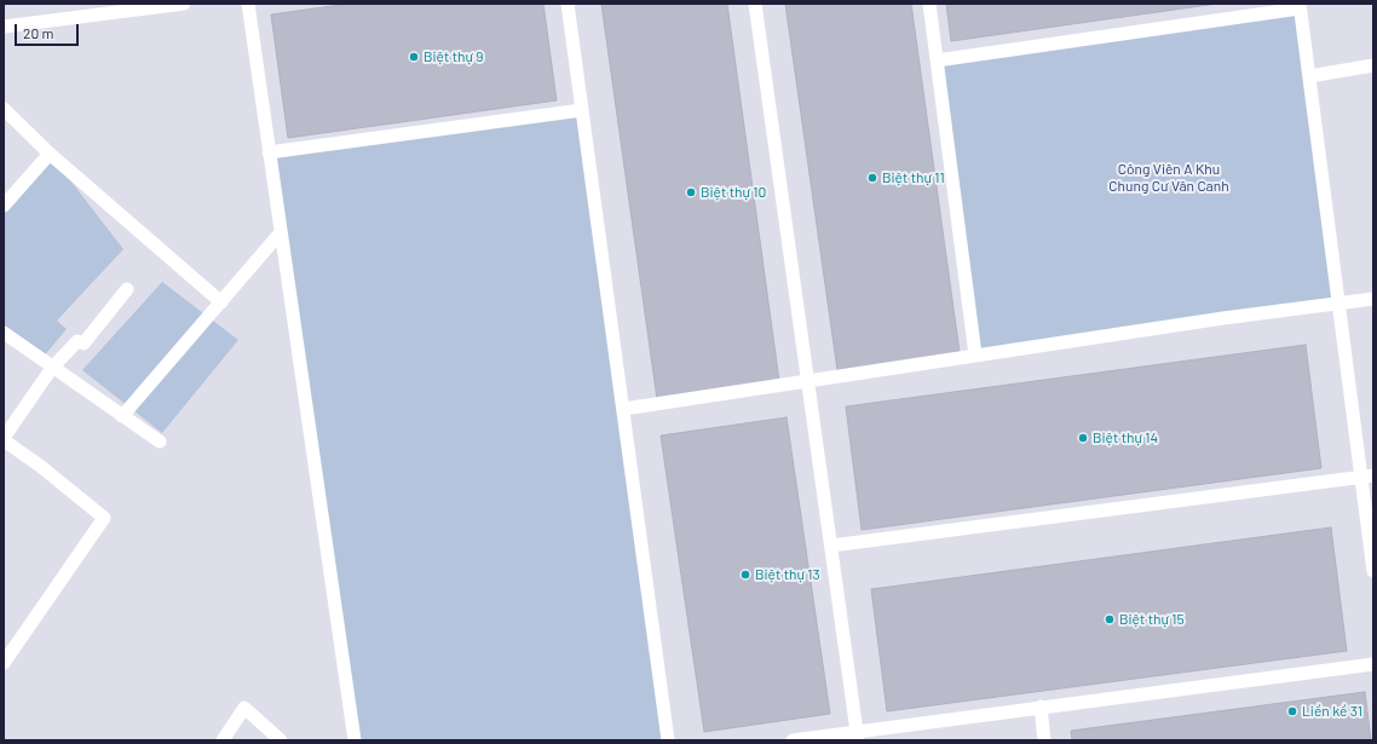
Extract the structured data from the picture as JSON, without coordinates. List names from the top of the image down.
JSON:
{
  "parks": ["Công Viên A Khu Chung Cư Vân Canh"],
  "places": [
    "Biệt thự 9",
    "Biệt thự 11",
    "Biệt thự 10",
    "Biệt thự 14",
    "Biệt thự 13",
    "Biệt thự 15",
    "Liền kề 31"
  ],
  "scale_bar": "20 m"
}
